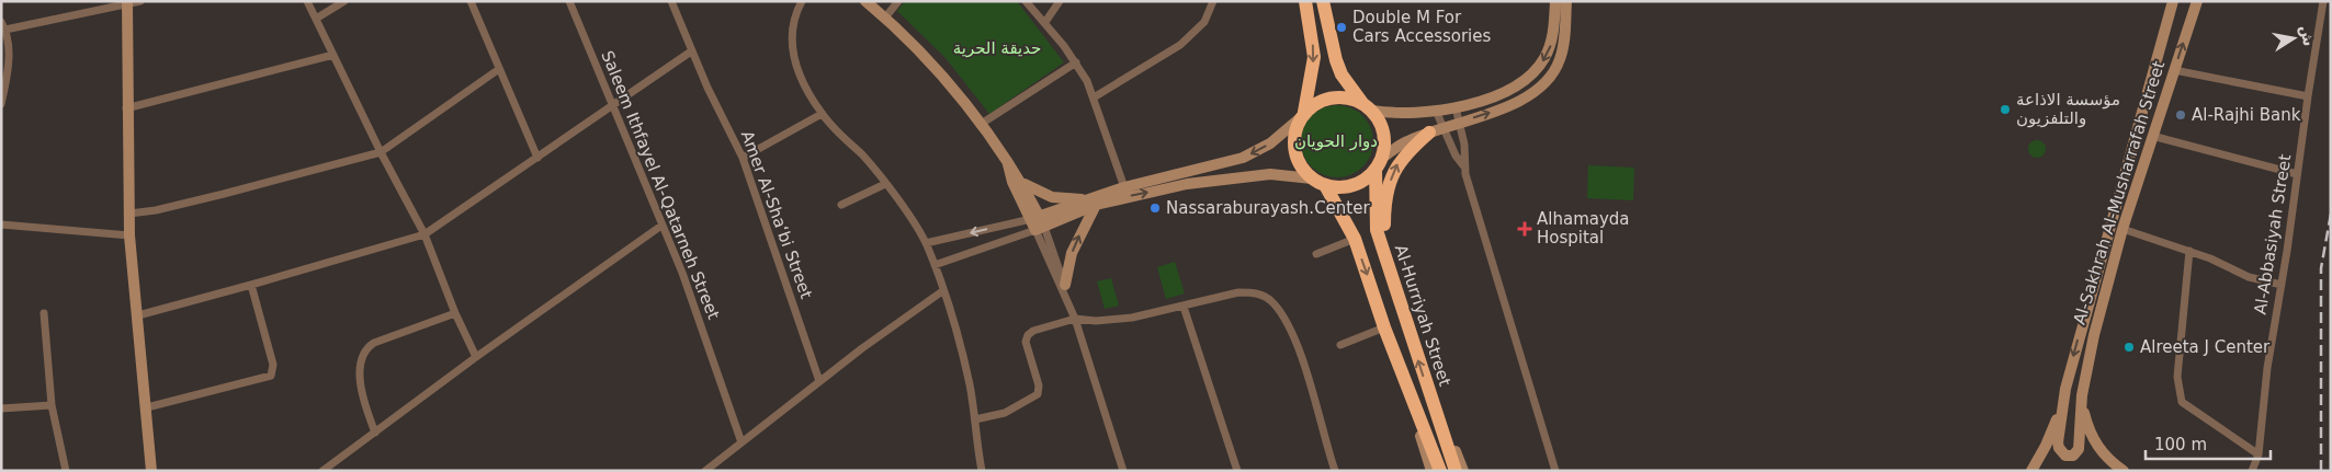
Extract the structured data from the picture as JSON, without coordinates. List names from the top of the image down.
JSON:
{
  "streets": {
    "highway": ["Al-Hurriyah Street"],
    "street": [
      "Saleem Ithfayel Al-Qatarneh Street",
      "Al-Sakhrah Al-Musharrafah Street",
      "Amer Al-Sha‘bi Street",
      "Al-Abbasiyah Street"
    ]
  },
  "parks": ["حديقة الحرية", "دوار الحويان"],
  "places": {
    "other": [
      "Double M For Cars Accessories",
      "مؤسسة الاذاعة والتلفزيون",
      "Al-Rajhi Bank",
      "Nassaraburayash.Center",
      "Alreeta J Center"
    ],
    "health": ["Alhamayda Hospital"]
  },
  "scale_bar": "100 m",
  "north": "right"
}
